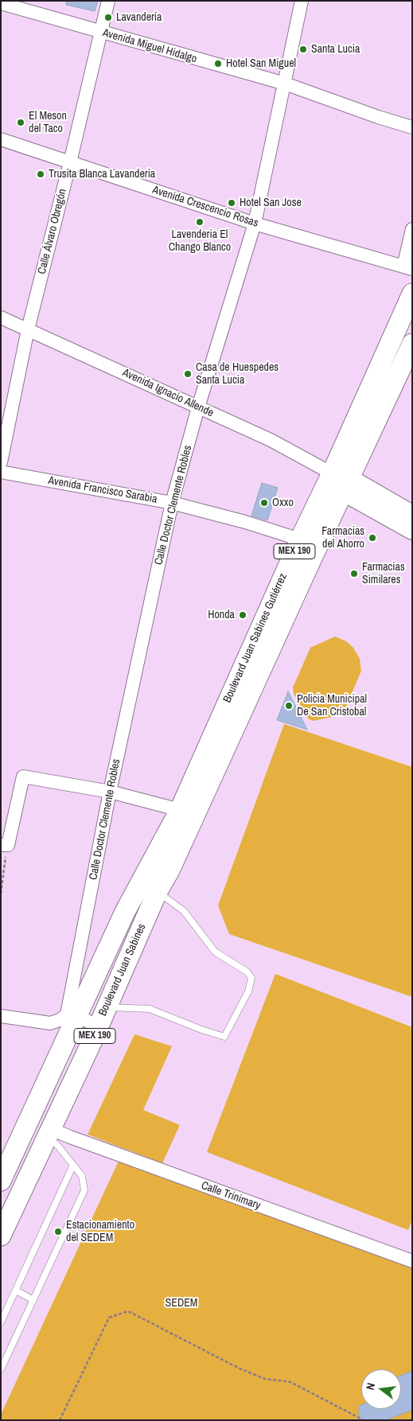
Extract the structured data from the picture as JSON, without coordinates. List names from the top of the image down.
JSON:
{
  "streets": {
    "main road": ["MEX 190", "Boulevard Juan Sabines Gutiérrez", "Boulevard Juan Sabines"],
    "street": [
      "Avenida Miguel Hidalgo",
      "Avenida Crescencio Rosas",
      "Calle Álvaro Obregón",
      "Avenida Ignacio Allende",
      "Avenida Francisco Sarabia",
      "Calle Doctor Clemente Robles",
      "Calle Trinimary"
    ]
  },
  "crossings": [
    ["Avenida Miguel Hidalgo", "Calle Álvaro Obregón"],
    ["Avenida Miguel Hidalgo", "Calle Doctor Clemente Robles"],
    ["Avenida Crescencio Rosas", "Calle Álvaro Obregón"],
    ["Avenida Crescencio Rosas", "Calle Doctor Clemente Robles"],
    ["Calle Álvaro Obregón", "Avenida Ignacio Allende"],
    ["Avenida Ignacio Allende", "Calle Doctor Clemente Robles"],
    ["Avenida Ignacio Allende", "Boulevard Juan Sabines Gutiérrez"],
    ["Avenida Francisco Sarabia", "Calle Doctor Clemente Robles"],
    ["Avenida Francisco Sarabia", "Boulevard Juan Sabines Gutiérrez"],
    ["Calle Doctor Clemente Robles", "Boulevard Juan Sabines"],
    ["Boulevard Juan Sabines Gutiérrez", "Boulevard Juan Sabines"],
    ["Boulevard Juan Sabines", "Calle Trinimary"]
  ],
  "parks": ["SEDEM"],
  "places": [
    "Lavandería",
    "Santa Lucia",
    "Hotel San Miguel",
    "El Meson del Taco",
    "Trusita Blanca Lavanderia",
    "Hotel San Jose",
    "Lavenderia El Chango Blanco",
    "Casa de Huespedes Santa Lucia",
    "Oxxo",
    "Farmacias del Ahorro",
    "Farmacias Similares",
    "Honda",
    "Policia Municipal De San Cristobal",
    "Estacionamiento del SEDEM"
  ],
  "north": "left"
}
